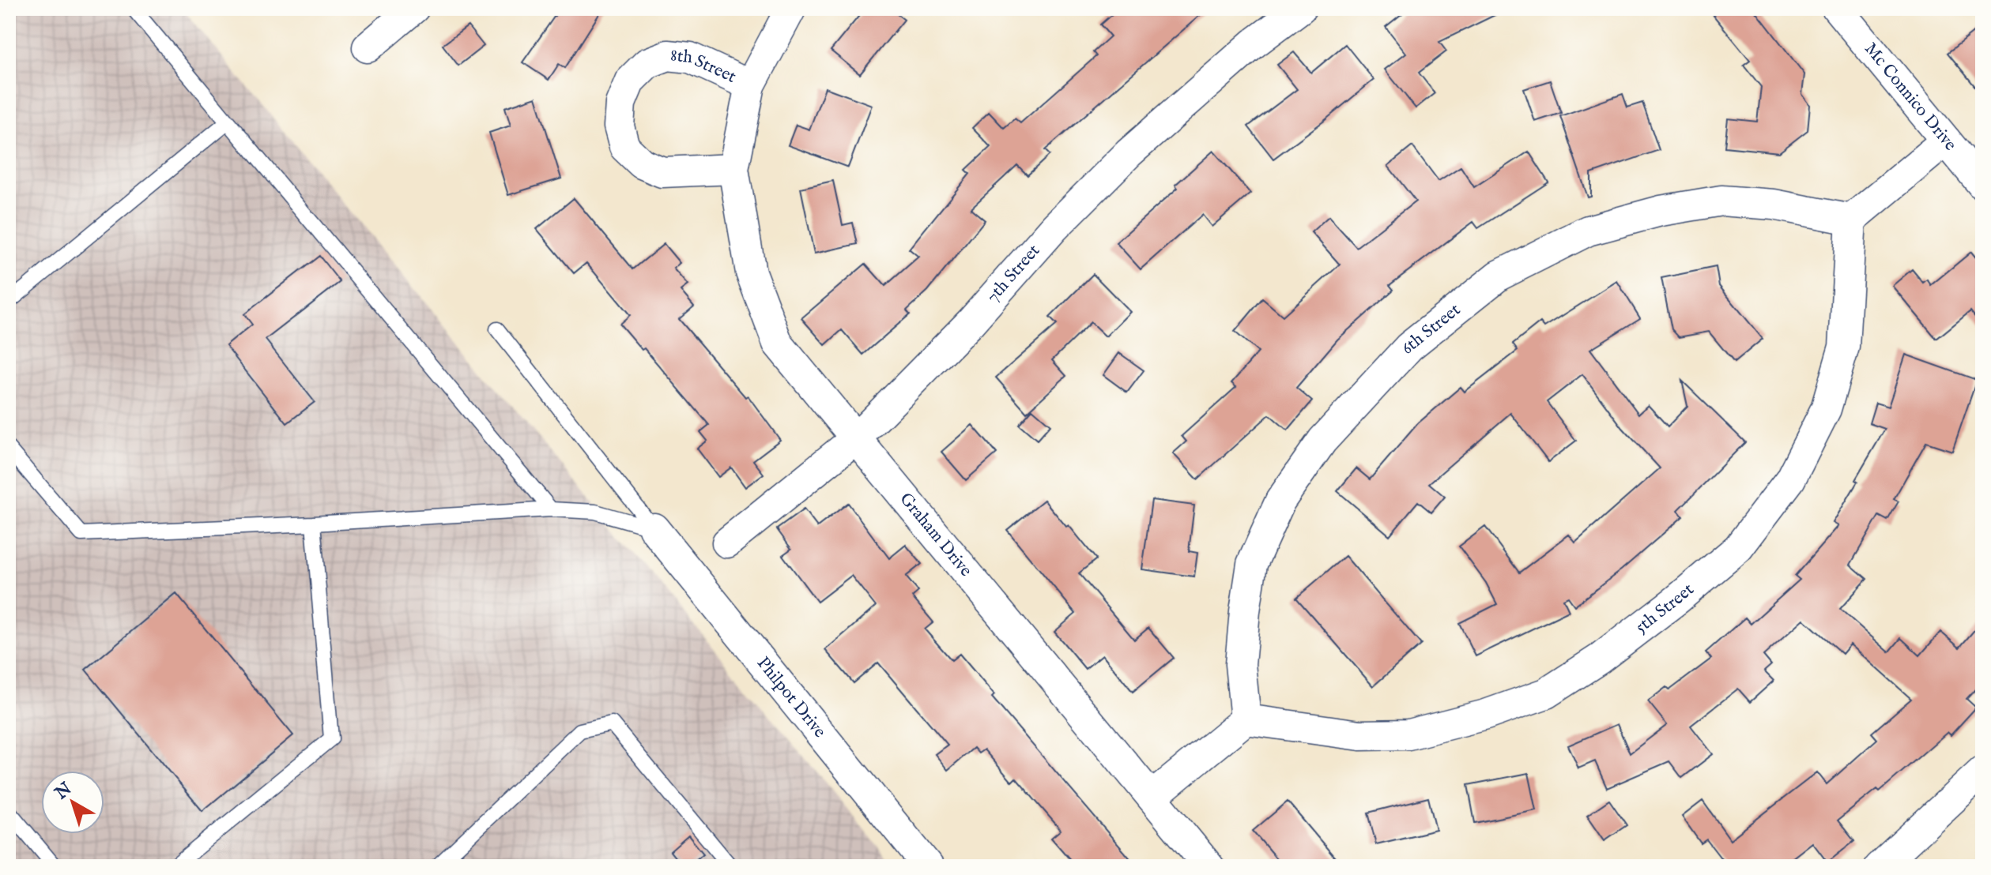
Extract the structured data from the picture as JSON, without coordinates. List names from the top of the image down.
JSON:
{
  "streets": {
    "street": [
      "8th Street",
      "Mc Connico Drive",
      "7th Street",
      "6th Street",
      "Graham Drive",
      "5th Street",
      "Philpot Drive"
    ]
  },
  "crossings": [
    ["8th Street", "Graham Drive"],
    ["7th Street", "Graham Drive"],
    ["6th Street", "5th Street"]
  ],
  "north": "top left"
}
